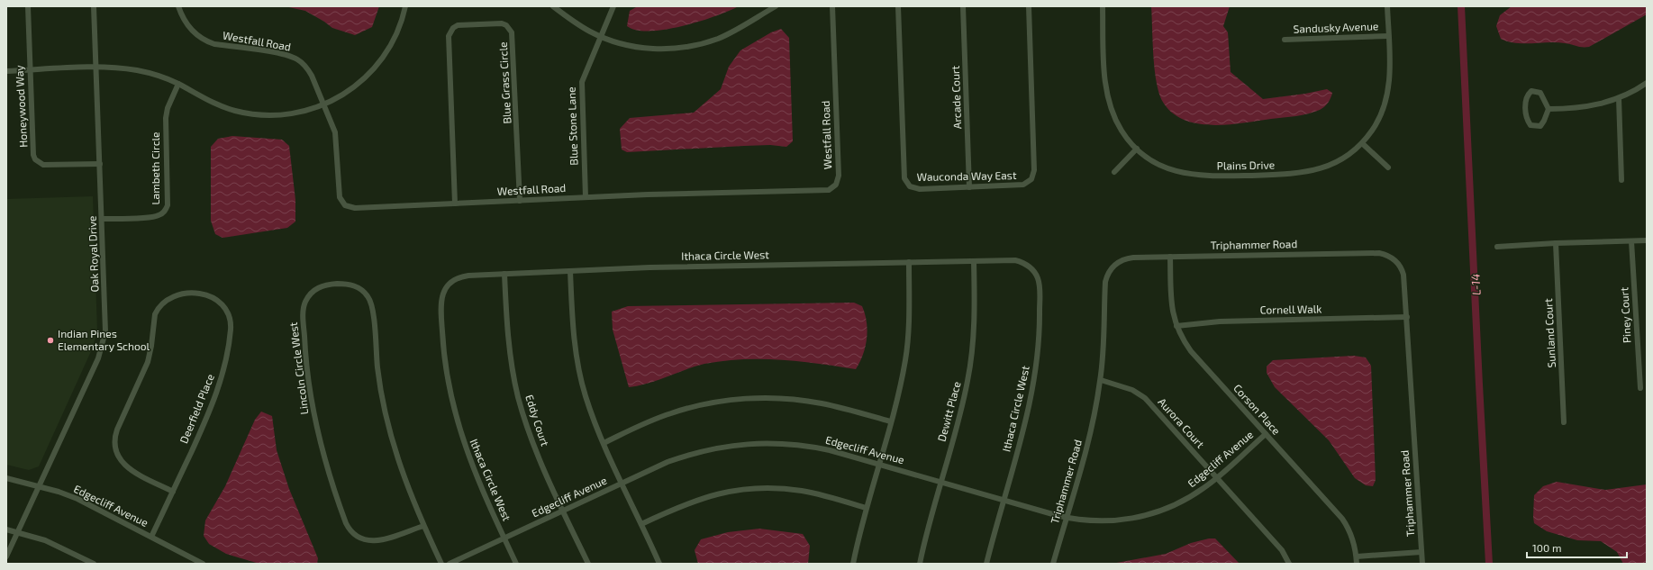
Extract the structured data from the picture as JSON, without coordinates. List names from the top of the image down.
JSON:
{
  "streets": {
    "street": [
      "Sandusky Avenue",
      "Westfall Road",
      "Blue Grass Circle",
      "Arcade Court",
      "Honeywood Way",
      "Blue Stone Lane",
      "Plains Drive",
      "Lambeth Circle",
      "Wauconda Way East",
      "Triphammer Road",
      "Oak Royal Drive",
      "Ithaca Circle West",
      "Cornell Walk",
      "Piney Court",
      "Sunland Court",
      "Lincoln Circle West",
      "Deerfield Place",
      "Corson Place",
      "Dewitt Place",
      "Eddy Court",
      "Aurora Court",
      "Edgecliff Avenue"
    ]
  },
  "crossings": [
    ["Sandusky Avenue", "Plains Drive"],
    ["Westfall Road", "Blue Grass Circle"],
    ["Westfall Road", "Blue Stone Lane"],
    ["Arcade Court", "Wauconda Way East"],
    ["Honeywood Way", "Oak Royal Drive"],
    ["Lambeth Circle", "Oak Royal Drive"],
    ["Triphammer Road", "Cornell Walk"],
    ["Triphammer Road", "Corson Place"],
    ["Triphammer Road", "Aurora Court"],
    ["Triphammer Road", "Edgecliff Avenue"],
    ["Oak Royal Drive", "Edgecliff Avenue"],
    ["Ithaca Circle West", "Dewitt Place"],
    ["Ithaca Circle West", "Eddy Court"],
    ["Ithaca Circle West", "Edgecliff Avenue"],
    ["Cornell Walk", "Corson Place"],
    ["Deerfield Place", "Edgecliff Avenue"],
    ["Corson Place", "Edgecliff Avenue"],
    ["Dewitt Place", "Edgecliff Avenue"],
    ["Eddy Court", "Edgecliff Avenue"],
    ["Aurora Court", "Edgecliff Avenue"]
  ],
  "water": ["L-14"],
  "places": ["Indian Pines Elementary School"],
  "scale_bar": "100 m"
}
